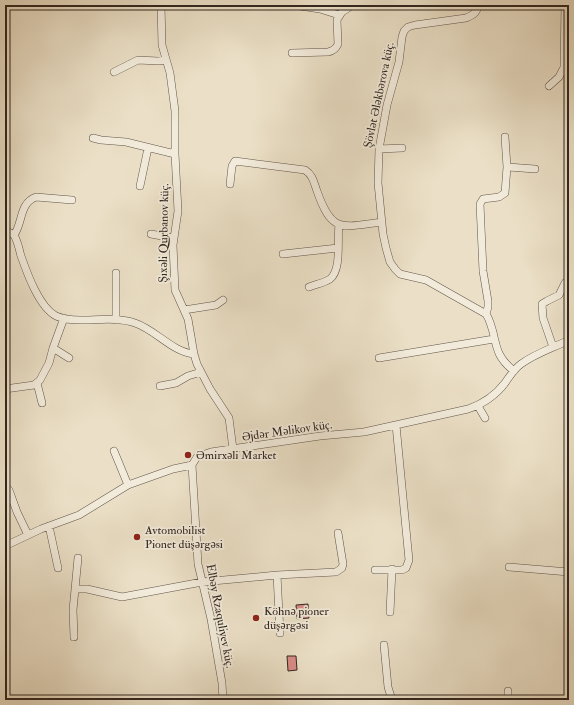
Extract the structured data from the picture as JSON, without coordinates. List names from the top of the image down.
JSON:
{
  "streets": {
    "street": [
      "Şövlət Ələkbərova küç.",
      "Şıxəli Qurbanov küç.",
      "Əjdər Məlikov küç.",
      "Elbəy Rzaquliyev küç."
    ]
  },
  "crossings": [
    ["Şıxəli Qurbanov küç.", "Əjdər Məlikov küç."],
    ["Əjdər Məlikov küç.", "Elbəy Rzaquliyev küç."]
  ],
  "places": ["Əmirxəli Market", "Avtomobilist Pionet düşərgəsi", "Köhnə pioner düşərgəsi"]
}
